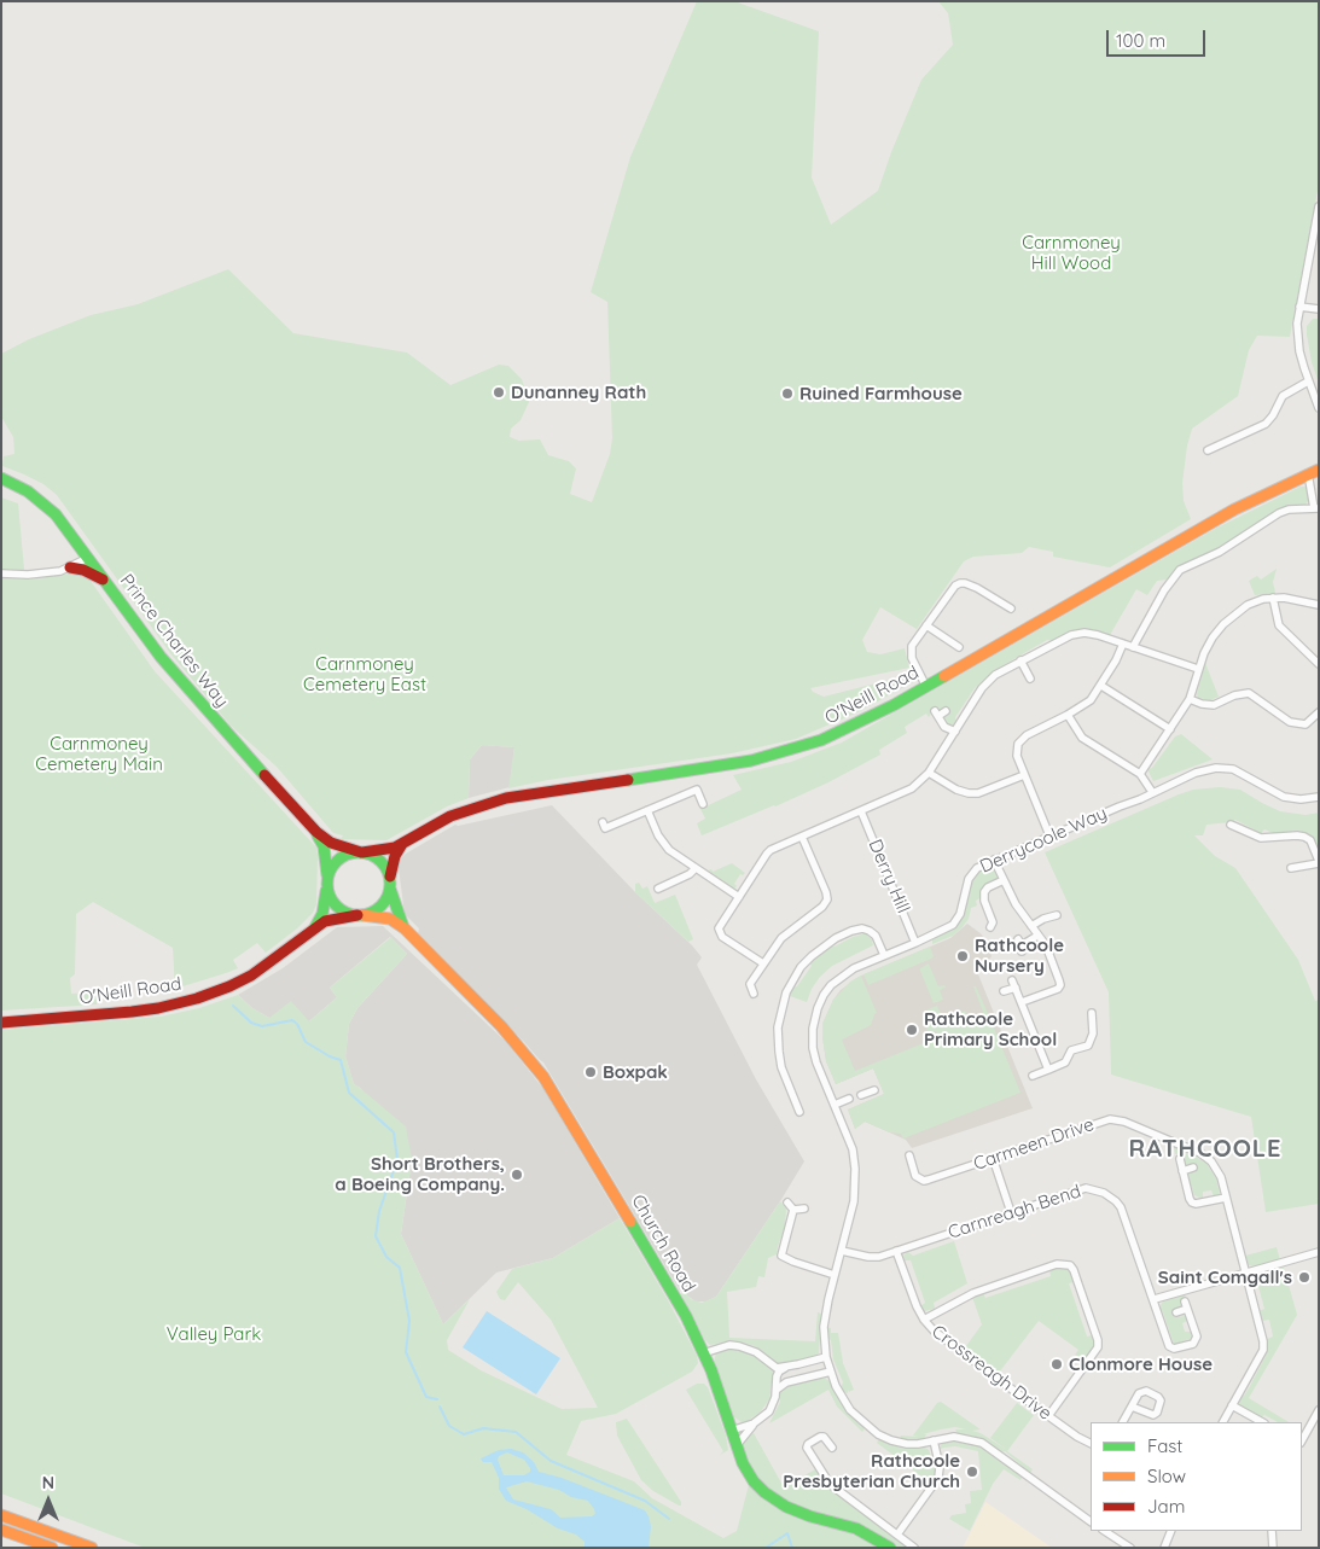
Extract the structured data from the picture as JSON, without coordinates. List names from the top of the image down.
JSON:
{
  "streets": {
    "main road": ["Prince Charles Way", "O'Neill Road", "Church Road"],
    "street": [
      "Derrycoole Way",
      "Derry Hill",
      "Carmeen Drive",
      "Carnreagh Bend",
      "Crossreagh Drive"
    ]
  },
  "crossings": [
    ["Prince Charles Way", "O'Neill Road"],
    ["Prince Charles Way", "Church Road"],
    ["O'Neill Road", "Church Road"],
    ["Derrycoole Way", "Derry Hill"],
    ["Derrycoole Way", "Carnreagh Bend"],
    ["Carnreagh Bend", "Crossreagh Drive"]
  ],
  "districts": ["RATHCOOLE"],
  "parks": [
    "Carnmoney Hill Wood",
    "Carnmoney Cemetery East",
    "Carnmoney Cemetery Main",
    "Valley Park"
  ],
  "places": [
    "Dunanney Rath",
    "Ruined Farmhouse",
    "Rathcoole Nursery",
    "Rathcoole Primary School",
    "Boxpak",
    "Short Brothers, a Boeing Company.",
    "Saint Comgall's",
    "Clonmore House",
    "Rathcoole Presbyterian Church"
  ],
  "legend": ["Fast", "Slow", "Jam"],
  "scale_bar": "100 m",
  "north": "top"
}
